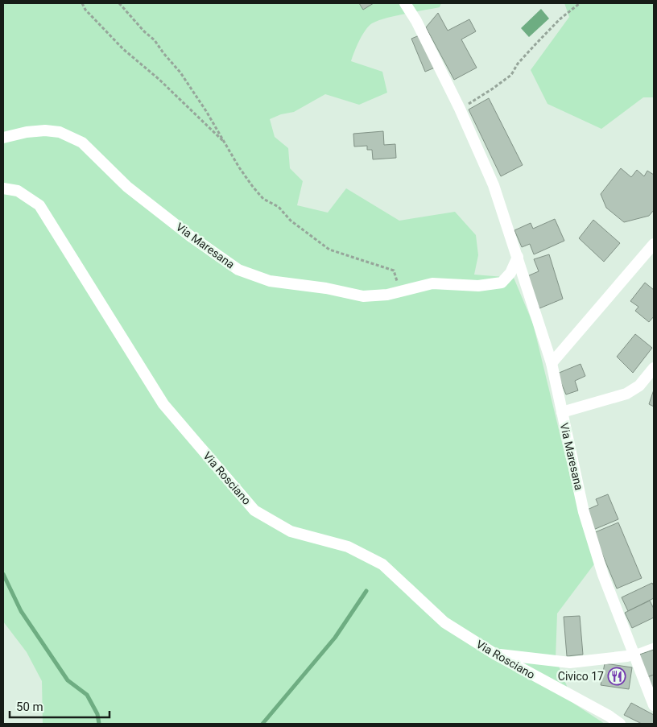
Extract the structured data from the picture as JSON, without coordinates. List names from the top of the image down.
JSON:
{
  "streets": {
    "street": ["Via Maresana", "Via Rosciano"]
  },
  "places": {
    "restaurant": ["Civico 17"]
  },
  "scale_bar": "50 m"
}
